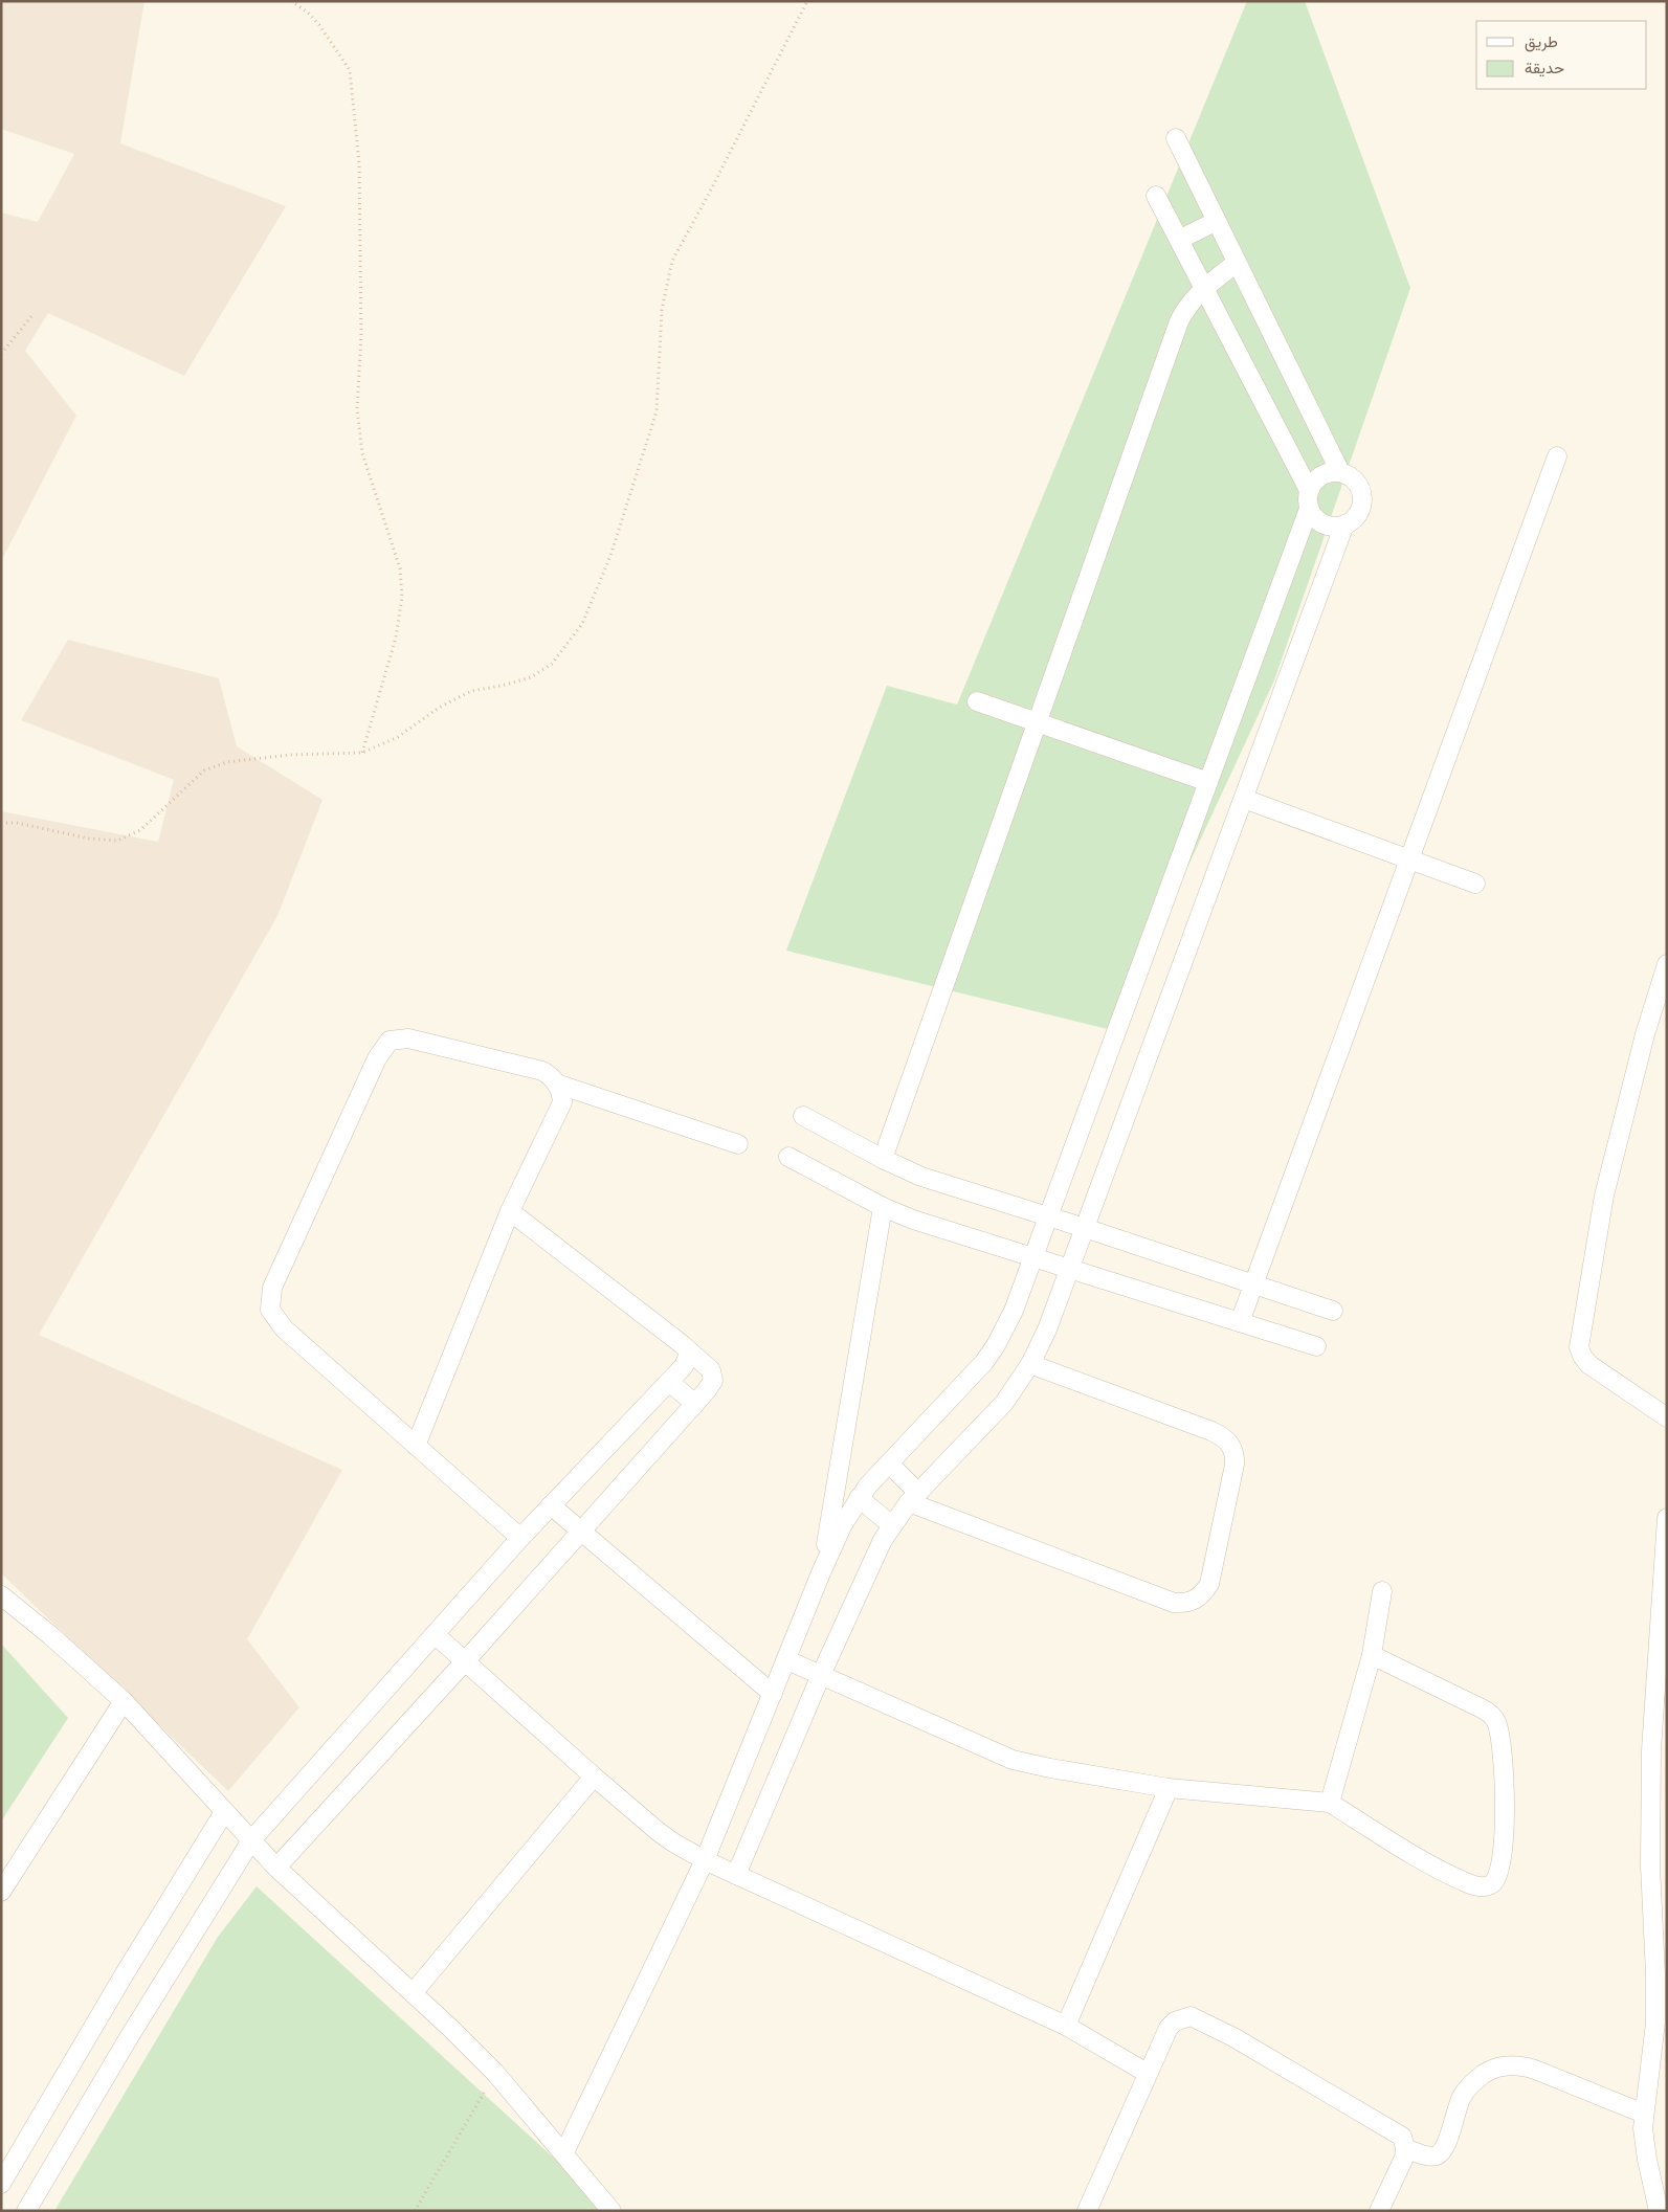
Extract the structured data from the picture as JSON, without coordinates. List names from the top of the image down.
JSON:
{
  "legend": ["طريق", "حديقة"]
}
